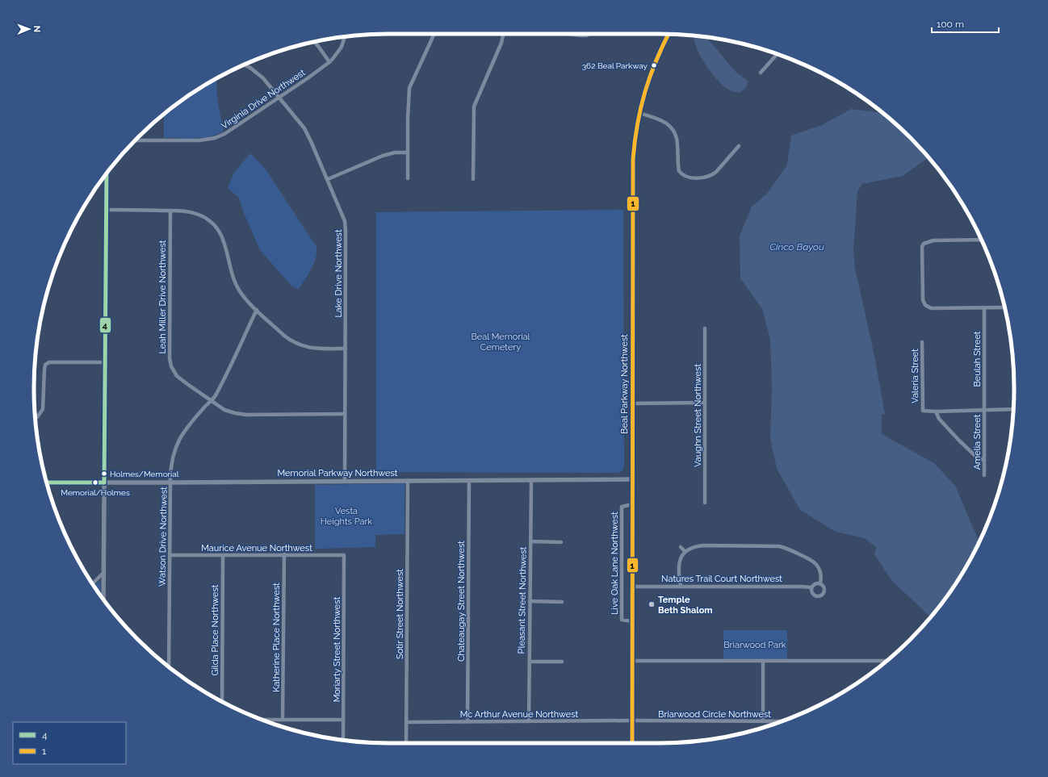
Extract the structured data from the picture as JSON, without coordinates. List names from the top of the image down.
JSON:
{
  "streets": {
    "main road": ["Beal Parkway Northwest"],
    "street": [
      "Virginia Drive Northwest",
      "Lake Drive Northwest",
      "Leah Miller Drive Northwest",
      "Beulah Street",
      "Valeria Street",
      "Vaughn Street Northwest",
      "Amelia Street",
      "Memorial Parkway Northwest",
      "Watson Drive Northwest",
      "Maurice Avenue Northwest",
      "Live Oak Lane Northwest",
      "Natures Trail Court Northwest",
      "Pleasant Street Northwest",
      "Chateaugay Street Northwest",
      "Sotir Street Northwest",
      "Gilda Place Northwest",
      "Katherine Place Northwest",
      "Moriarty Street Northwest",
      "Mc Arthur Avenue Northwest",
      "Briarwood Circle Northwest"
    ]
  },
  "crossings": [
    ["Virginia Drive Northwest", "Lake Drive Northwest"],
    ["Lake Drive Northwest", "Leah Miller Drive Northwest"],
    ["Lake Drive Northwest", "Memorial Parkway Northwest"],
    ["Leah Miller Drive Northwest", "Watson Drive Northwest"],
    ["Beulah Street", "Amelia Street"],
    ["Beal Parkway Northwest", "Memorial Parkway Northwest"],
    ["Beal Parkway Northwest", "Live Oak Lane Northwest"],
    ["Beal Parkway Northwest", "Natures Trail Court Northwest"],
    ["Beal Parkway Northwest", "Mc Arthur Avenue Northwest"],
    ["Beal Parkway Northwest", "Briarwood Circle Northwest"],
    ["Memorial Parkway Northwest", "Watson Drive Northwest"],
    ["Memorial Parkway Northwest", "Pleasant Street Northwest"],
    ["Memorial Parkway Northwest", "Chateaugay Street Northwest"],
    ["Memorial Parkway Northwest", "Sotir Street Northwest"],
    ["Watson Drive Northwest", "Maurice Avenue Northwest"],
    ["Maurice Avenue Northwest", "Gilda Place Northwest"],
    ["Maurice Avenue Northwest", "Katherine Place Northwest"],
    ["Maurice Avenue Northwest", "Moriarty Street Northwest"],
    ["Pleasant Street Northwest", "Mc Arthur Avenue Northwest"],
    ["Chateaugay Street Northwest", "Mc Arthur Avenue Northwest"],
    ["Sotir Street Northwest", "Mc Arthur Avenue Northwest"],
    ["Mc Arthur Avenue Northwest", "Briarwood Circle Northwest"]
  ],
  "water": ["Cinco Bayou"],
  "parks": ["Beal Memorial Cemetery", "Vesta Heights Park", "Briarwood Park"],
  "places": [
    "362 Beal Parkway",
    "Holmes/Memorial",
    "Memorial/Holmes",
    "Temple Beth Shalom"
  ],
  "lines": ["transit line 1", "transit line 4"],
  "legend": ["4", "1"],
  "scale_bar": "100 m",
  "north": "right"
}
